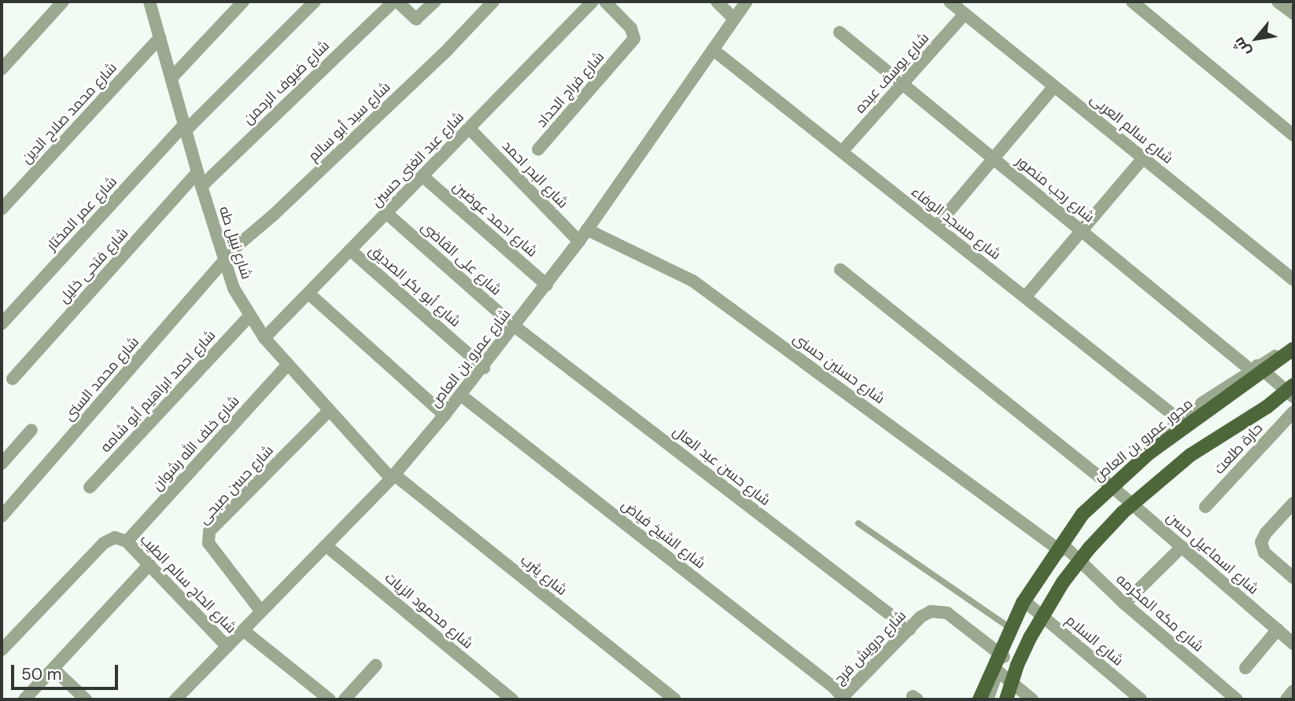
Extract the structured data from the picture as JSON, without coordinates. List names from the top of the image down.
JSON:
{
  "streets": {
    "main road": ["محور عمرو بن العاص"],
    "street": [
      "شارع يوسف عبده",
      "شارع ضيوف الرحمن",
      "شارع فراج الحداد",
      "شارع محمد صلاح الدين",
      "شارع سيد أبو سالم",
      "شارع سالم العربى",
      "شارع عبد الغنى حسين",
      "شارع البدر احمد",
      "شارع رجب منصور",
      "شارع عمر المختار",
      "شارع احمد عوضين",
      "شارع مسجد الوفاء",
      "شارع نبيل طه",
      "شارع على القاضى",
      "شارع فتحى خليل",
      "شارع أبو بكر الصديق",
      "شارع عمرو بن العاص",
      "شارع حسنين حسنى",
      "شارع محمد السنى",
      "شارع احمد ابراهيم أبو شامه",
      "شارع خلف الله رشوان",
      "حارة طلعت",
      "شارع حسن عبد العال",
      "شارع حسن صبحى",
      "شارع الشيخ فياض",
      "شارع اسماعيل حسن",
      "شارع يثرب",
      "شارع الحاج سالم الطيب",
      "شارع محمود الزيات",
      "شارع مكه المكرمه",
      "شارع السلام",
      "شارع درويش فرج"
    ]
  },
  "crossings": [
    ["شارع يوسف عبده", "شارع سالم العربى"],
    ["شارع يوسف عبده", "شارع رجب منصور"],
    ["شارع يوسف عبده", "شارع مسجد الوفاء"],
    ["شارع ضيوف الرحمن", "شارع نبيل طه"],
    ["شارع محمد صلاح الدين", "شارع نبيل طه"],
    ["شارع سيد أبو سالم", "شارع نبيل طه"],
    ["شارع سيد أبو سالم", "شارع محمد السنى"],
    ["شارع عبد الغنى حسين", "شارع البدر احمد"],
    ["شارع عبد الغنى حسين", "شارع احمد عوضين"],
    ["شارع عبد الغنى حسين", "شارع نبيل طه"],
    ["شارع عبد الغنى حسين", "شارع على القاضى"],
    ["شارع عبد الغنى حسين", "شارع أبو بكر الصديق"],
    ["شارع البدر احمد", "شارع عمرو بن العاص"],
    ["شارع عمر المختار", "شارع نبيل طه"],
    ["شارع احمد عوضين", "شارع عمرو بن العاص"],
    ["شارع مسجد الوفاء", "شارع عمرو بن العاص"],
    ["شارع نبيل طه", "شارع فتحى خليل"],
    ["شارع نبيل طه", "شارع عمرو بن العاص"],
    ["شارع نبيل طه", "شارع محمد السنى"],
    ["شارع نبيل طه", "شارع احمد ابراهيم أبو شامه"],
    ["شارع نبيل طه", "شارع خلف الله رشوان"],
    ["شارع نبيل طه", "شارع حسن صبحى"],
    ["شارع نبيل طه", "شارع يثرب"],
    ["شارع على القاضى", "شارع عمرو بن العاص"],
    ["شارع على القاضى", "شارع حسن عبد العال"],
    ["شارع أبو بكر الصديق", "شارع عمرو بن العاص"],
    ["شارع عمرو بن العاص", "شارع حسنين حسنى"],
    ["شارع عمرو بن العاص", "شارع حسن عبد العال"],
    ["شارع عمرو بن العاص", "شارع حسن صبحى"],
    ["شارع عمرو بن العاص", "شارع الشيخ فياض"],
    ["شارع عمرو بن العاص", "شارع يثرب"],
    ["شارع عمرو بن العاص", "شارع الحاج سالم الطيب"],
    ["شارع عمرو بن العاص", "شارع محمود الزيات"],
    ["شارع حسنين حسنى", "شارع مكه المكرمه"],
    ["شارع خلف الله رشوان", "شارع الحاج سالم الطيب"],
    ["شارع حسن عبد العال", "شارع درويش فرج"],
    ["شارع الشيخ فياض", "شارع درويش فرج"]
  ],
  "scale_bar": "50 m",
  "north": "bottom left"
}
